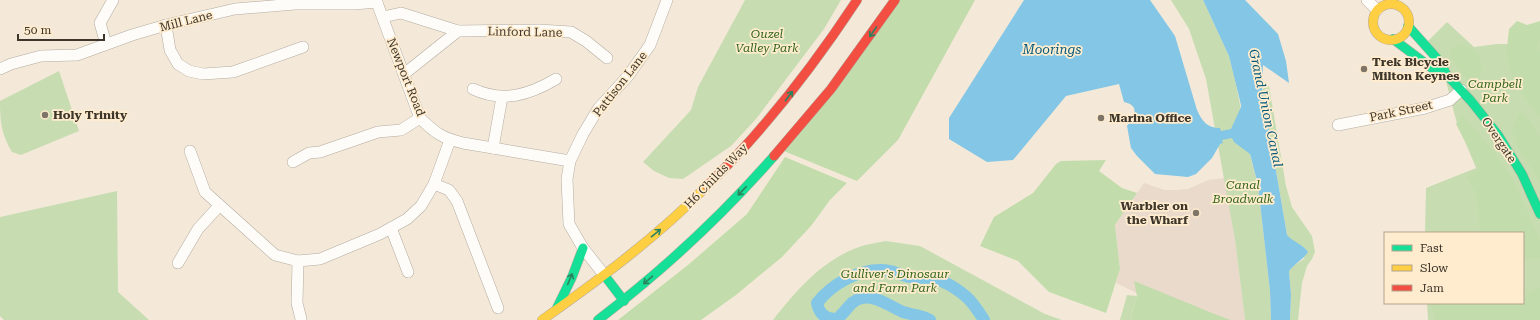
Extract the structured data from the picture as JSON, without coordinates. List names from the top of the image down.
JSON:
{
  "streets": {
    "street": [
      "Mill Lane",
      "Linford Lane",
      "Newport Road",
      "Pattison Lane",
      "Park Street",
      "Overgate",
      "H6 Childs Way"
    ]
  },
  "crossings": [
    ["Mill Lane", "Newport Road"],
    ["Linford Lane", "Newport Road"],
    ["Newport Road", "Pattison Lane"],
    ["Pattison Lane", "H6 Childs Way"],
    ["Park Street", "Overgate"]
  ],
  "water": ["Moorings", "Grand Union Canal"],
  "parks": [
    "Ouzel Valley Park",
    "Campbell Park",
    "Canal Broadwalk",
    "Gulliver's Dinosaur and Farm Park"
  ],
  "places": [
    "Trek Bicycle Milton Keynes",
    "Holy Trinity",
    "Marina Office",
    "Warbler on the Wharf"
  ],
  "legend": ["Fast", "Slow", "Jam"],
  "scale_bar": "50 m"
}
